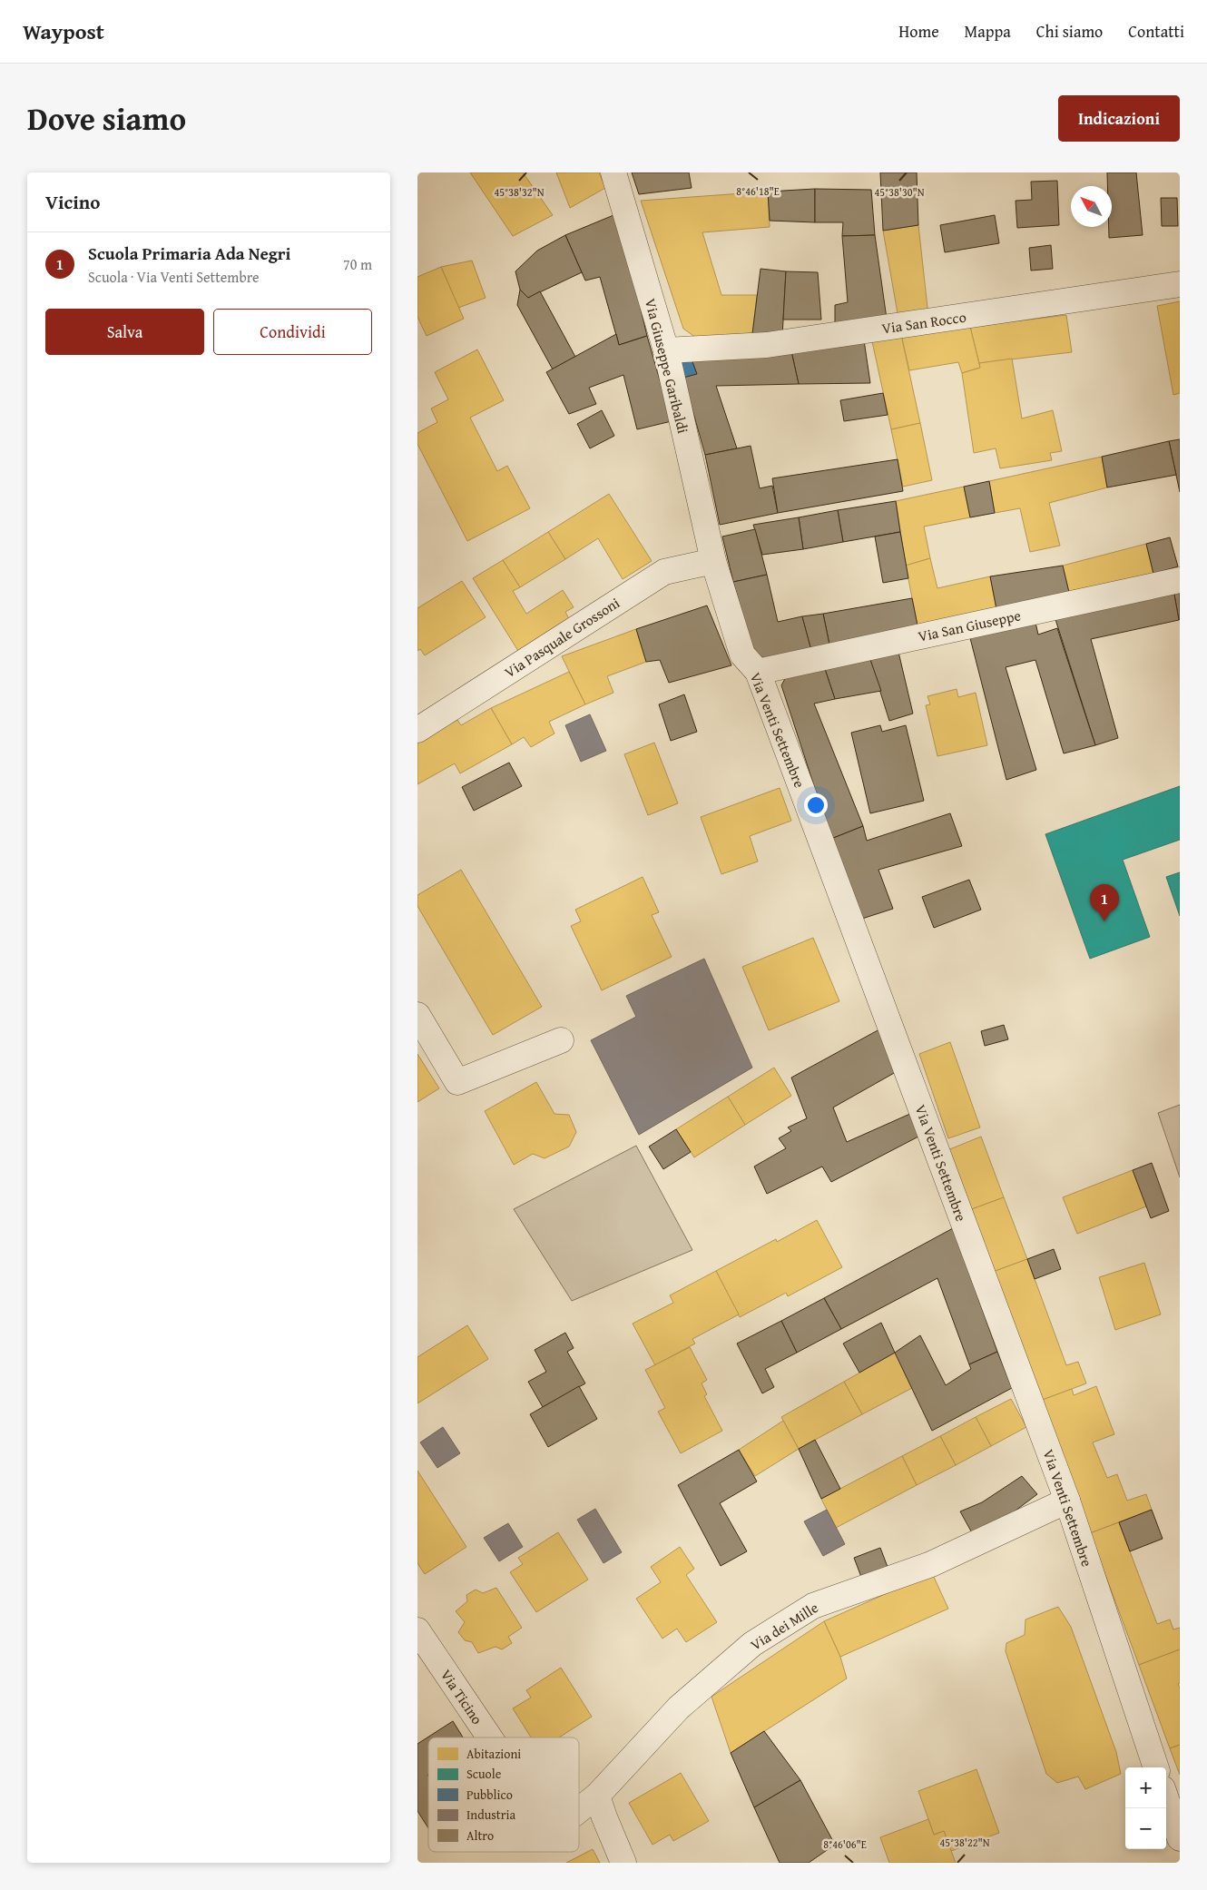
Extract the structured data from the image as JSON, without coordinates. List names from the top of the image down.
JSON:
{
  "streets": {
    "street": [
      "Via San Rocco",
      "Via Giuseppe Garibaldi",
      "Via San Giuseppe",
      "Via Pasquale Grossoni",
      "Via Venti Settembre",
      "Via dei Mille",
      "Via Ticino"
    ]
  },
  "crossings": [
    ["Via San Rocco", "Via Giuseppe Garibaldi"],
    ["Via Giuseppe Garibaldi", "Via Pasquale Grossoni"],
    ["Via Giuseppe Garibaldi", "Via Venti Settembre"],
    ["Via San Giuseppe", "Via Venti Settembre"],
    ["Via Pasquale Grossoni", "Via Venti Settembre"],
    ["Via Venti Settembre", "Via dei Mille"]
  ],
  "legend": [
    "Abitazioni",
    "Scuole",
    "Pubblico",
    "Industria",
    "Altro"
  ],
  "north": "top left",
  "page": {
    "header": "Waypost",
    "nav": [
      "Home",
      "Mappa",
      "Chi siamo",
      "Contatti"
    ],
    "title": "Dove siamo",
    "buttons": [
      "Indicazioni",
      ["Salva", "Condividi"]
    ],
    "heading": "Vicino",
    "list": [
      {
        "mark": "1",
        "name": "Scuola Primaria Ada Negri",
        "note": "Scuola · Via Venti Settembre",
        "value": "70 m"
      }
    ],
    "pins": "1",
    "map_buttons": ["+", "−"]
  },
  "coordinates": [
    "8°46'18\"E",
    "45°38'32\"N",
    "45°38'30\"N",
    "45°38'22\"N",
    "8°46'06\"E"
  ]
}
